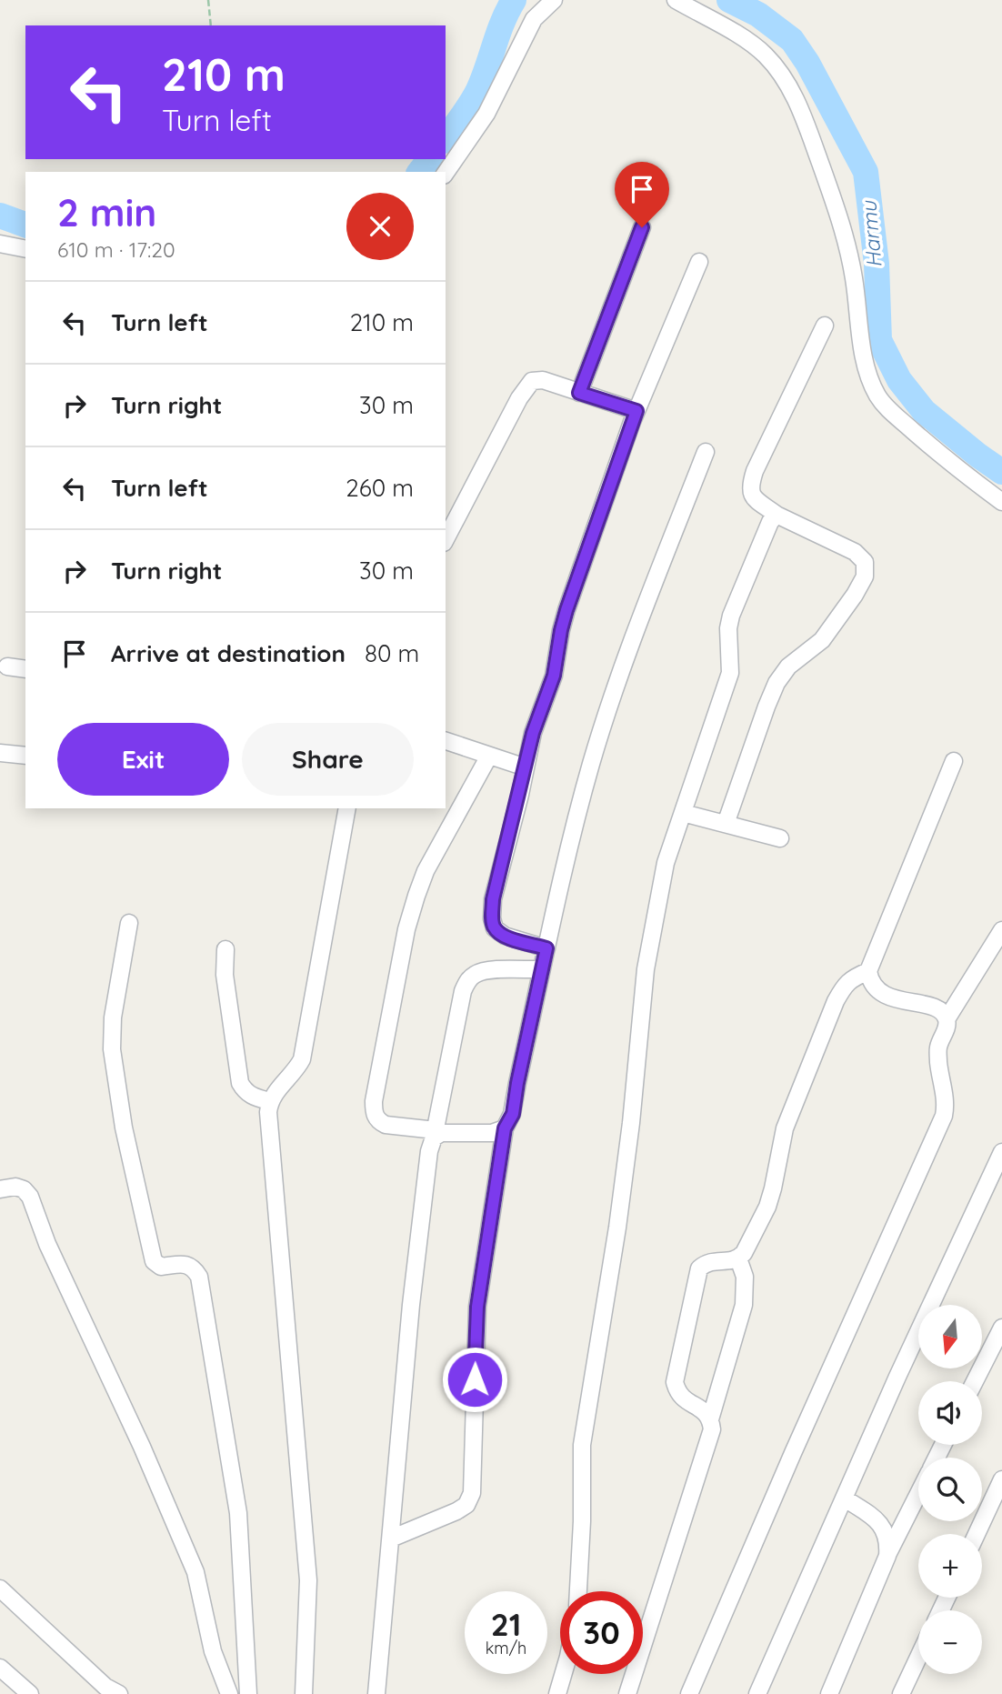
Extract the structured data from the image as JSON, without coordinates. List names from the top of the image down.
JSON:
{
  "water": ["Harmu"],
  "north": "bottom",
  "page": {
    "turn": ["210 m", "Turn left"],
    "heading": ["2 min", "610 m · 17:20"],
    "list": [
      {
        "name": "Turn left",
        "value": "210 m"
      },
      {
        "name": "Turn right",
        "value": "30 m"
      },
      {
        "name": "Turn left",
        "value": "260 m"
      },
      {
        "name": "Turn right",
        "value": "30 m"
      },
      {
        "name": "Arrive at destination",
        "value": "80 m"
      }
    ],
    "buttons": ["Exit", "Share"],
    "map_buttons": ["+", "−"],
    "speed": "21 km/h",
    "limit": "30"
  }
}
